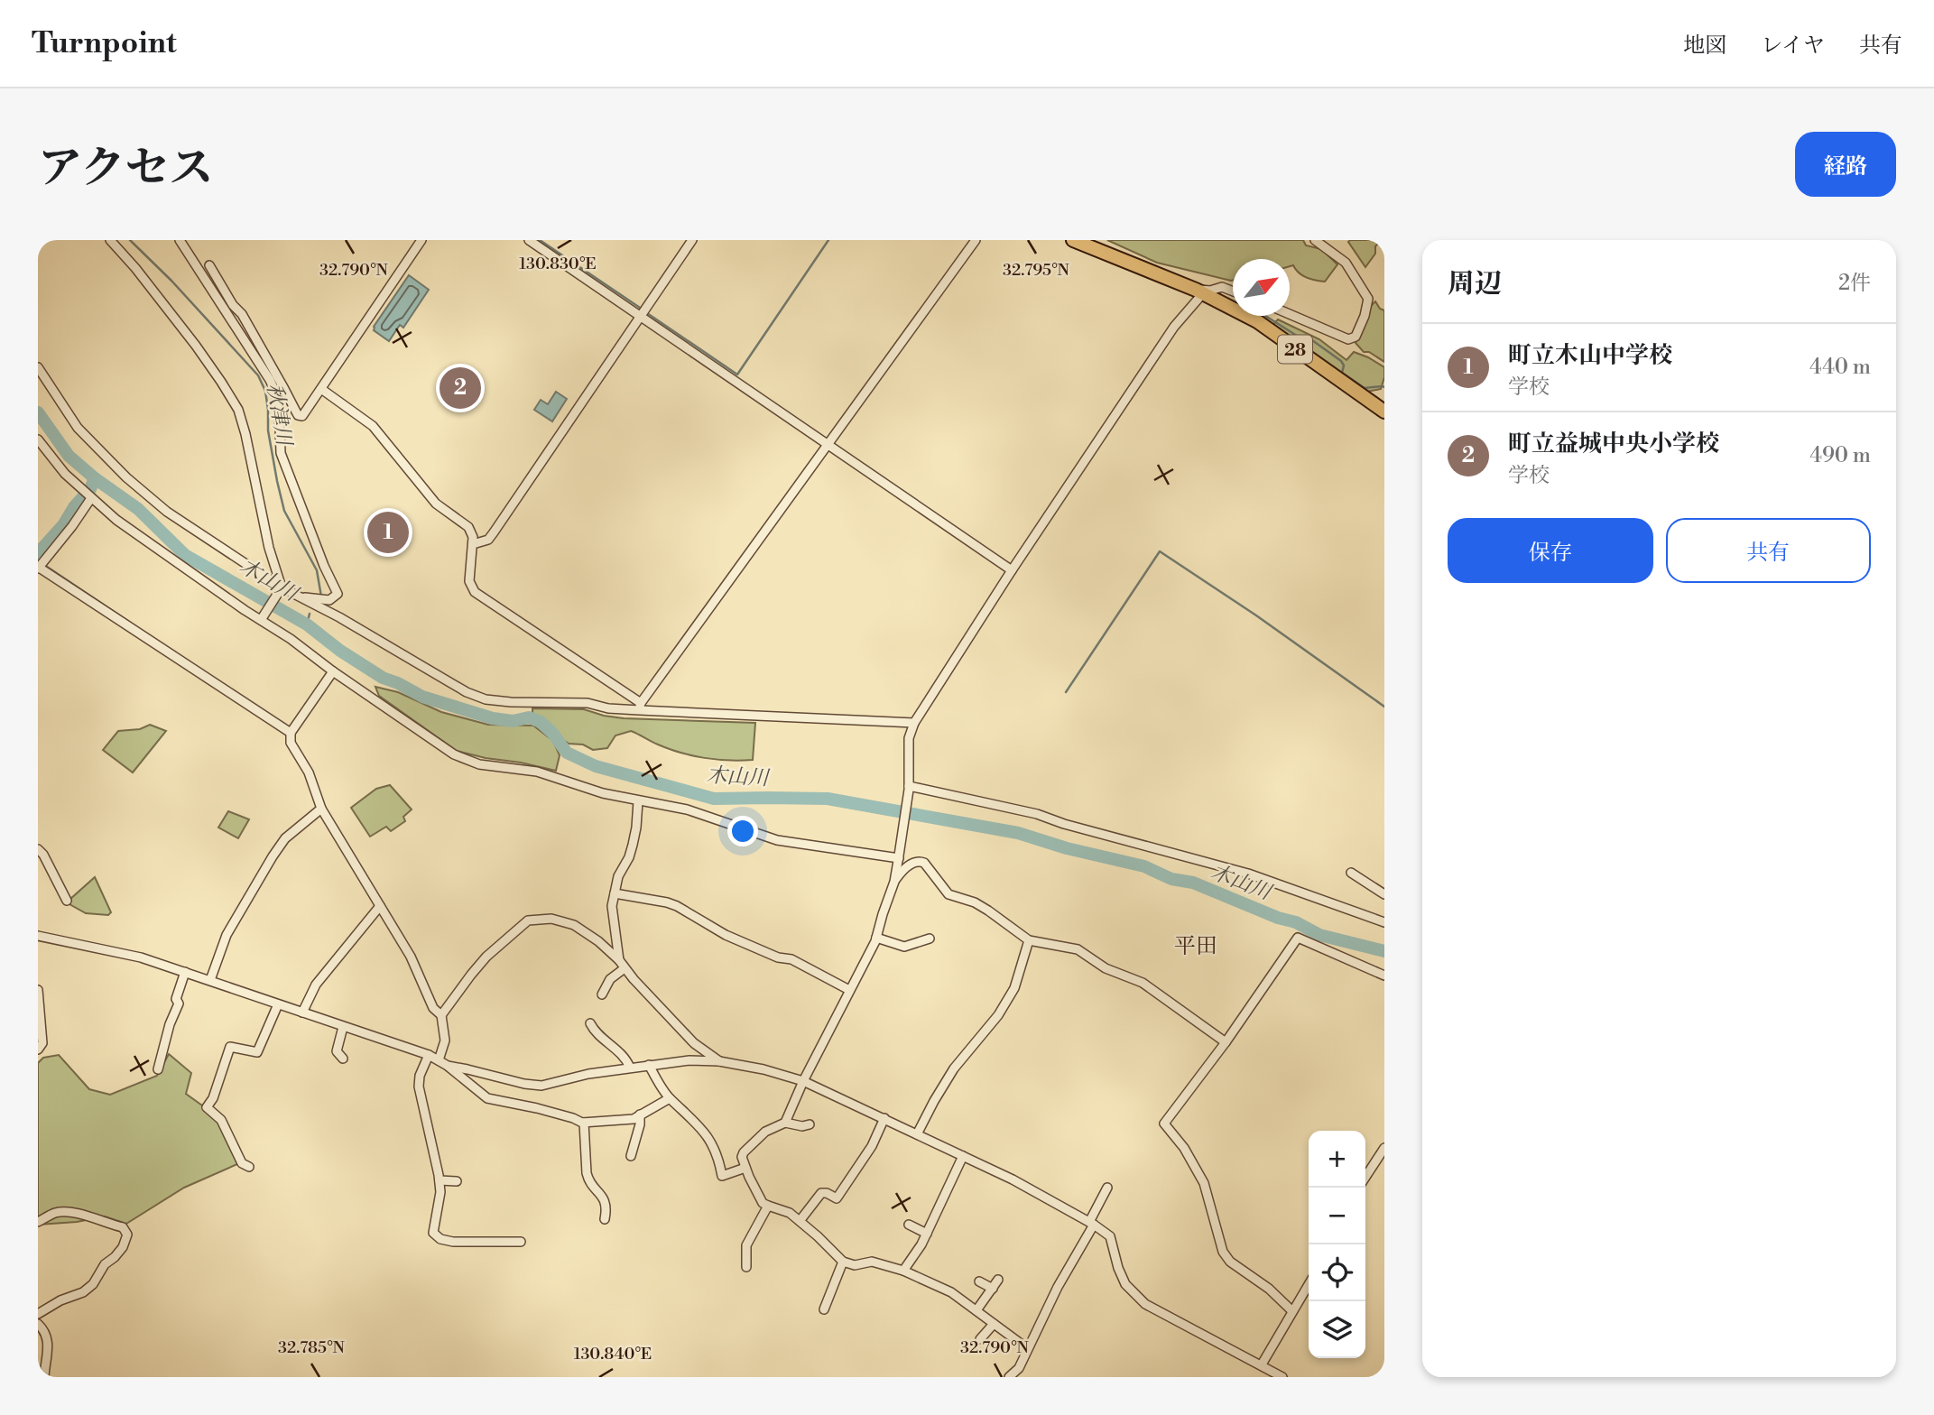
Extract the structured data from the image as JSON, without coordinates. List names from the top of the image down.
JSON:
{
  "streets": {
    "main road": ["28"]
  },
  "districts": ["平田"],
  "water": ["秋津川", "木山川"],
  "north": "top right",
  "page": {
    "header": "Turnpoint",
    "nav": ["地図", "レイヤ", "共有"],
    "title": "アクセス",
    "buttons": [
      "経路",
      ["保存", "共有"]
    ],
    "heading": ["周辺", "2件"],
    "list": [
      {
        "mark": "1",
        "name": "町立木山中学校",
        "note": "学校",
        "value": "440 m"
      },
      {
        "mark": "2",
        "name": "町立益城中央小学校",
        "note": "学校",
        "value": "490 m"
      }
    ],
    "pins": ["2", "1"],
    "map_buttons": ["+", "−"]
  },
  "coordinates": [
    "130.830°E",
    "32.790°N",
    "32.795°N",
    "32.785°N",
    "130.840°E"
  ]
}
